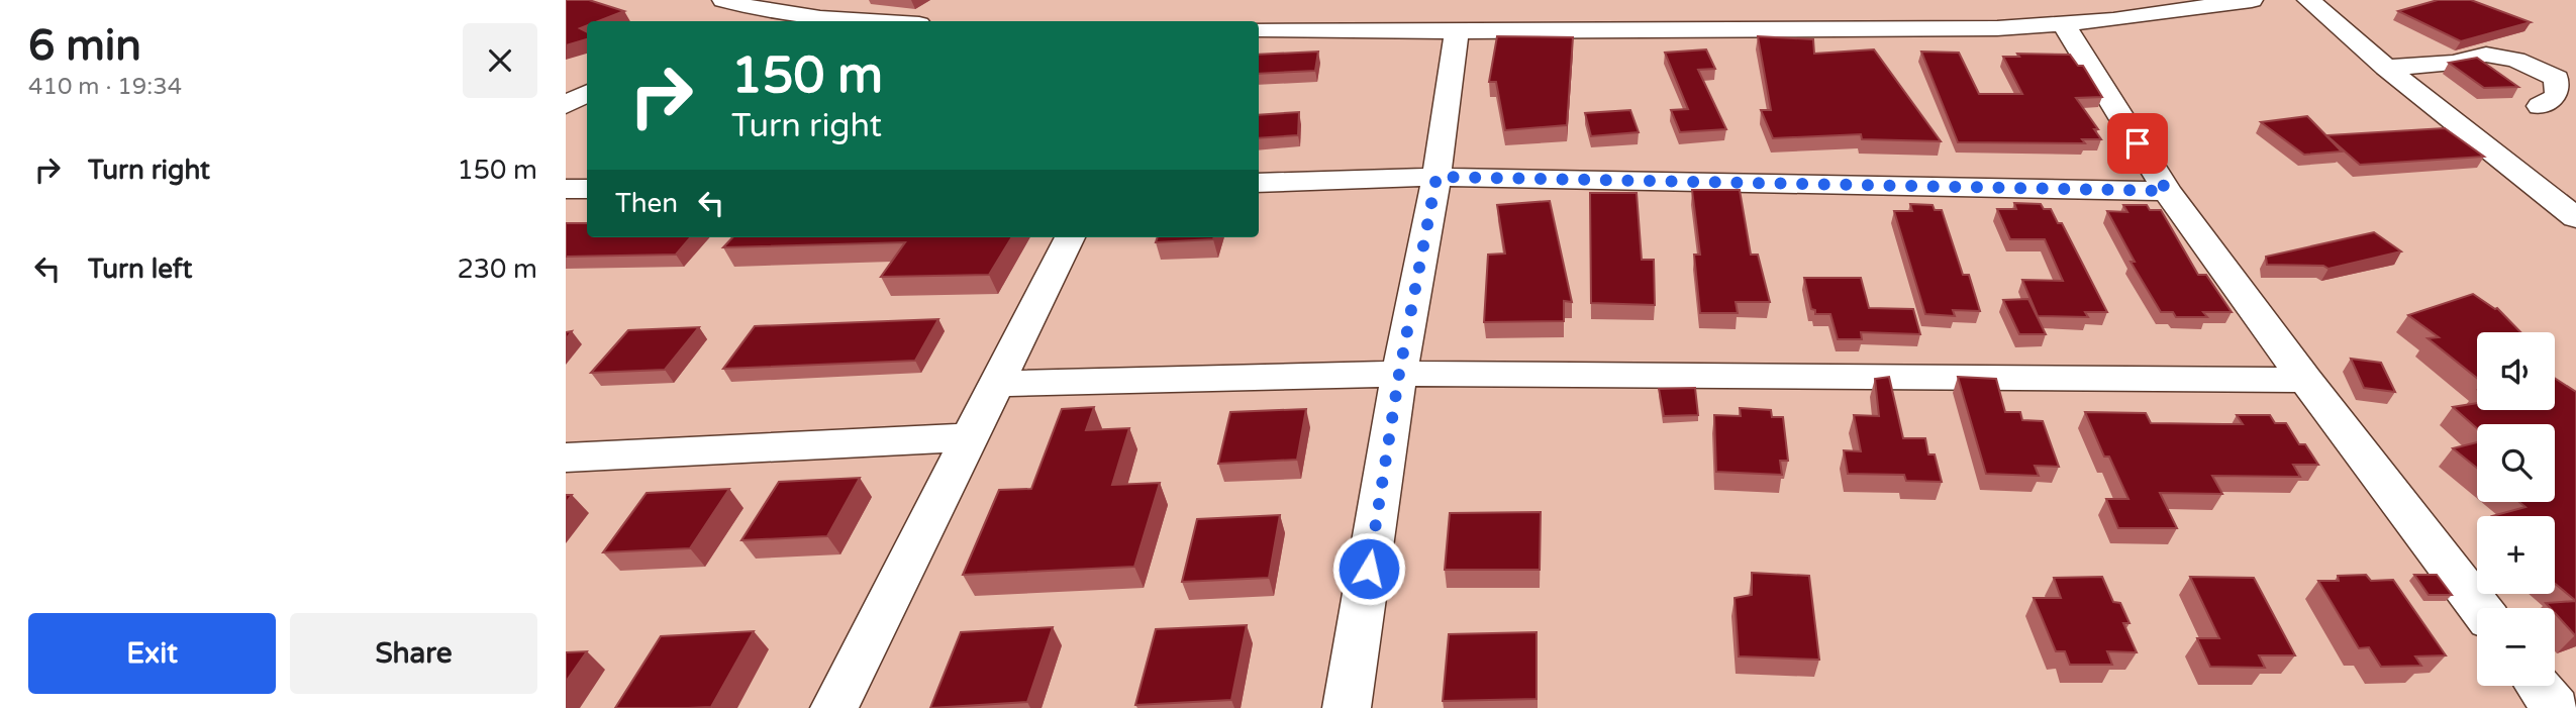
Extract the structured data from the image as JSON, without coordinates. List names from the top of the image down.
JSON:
{
  "page": {
    "heading": ["6 min", "410 m · 19:34"],
    "turn": ["150 m", "Turn right"],
    "list": [
      {
        "name": "Turn right",
        "value": "150 m"
      },
      {
        "name": "Turn left",
        "value": "230 m"
      }
    ],
    "then": "Then",
    "map_buttons": ["+", "−"],
    "buttons": ["Exit", "Share"]
  }
}
